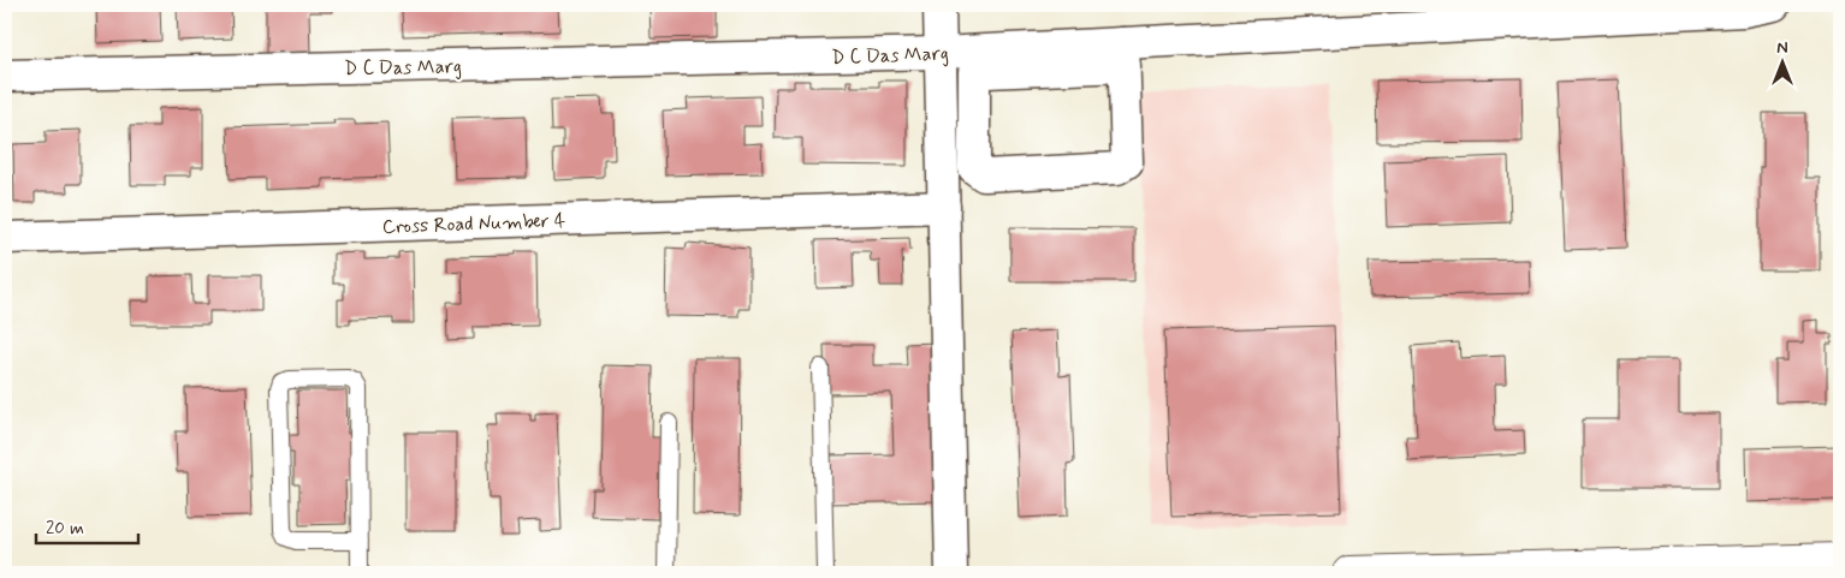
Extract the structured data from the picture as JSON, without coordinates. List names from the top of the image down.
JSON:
{
  "streets": {
    "street": ["D C Das Marg", "Cross Road Number 4"]
  },
  "scale_bar": "20 m",
  "north": "top"
}
